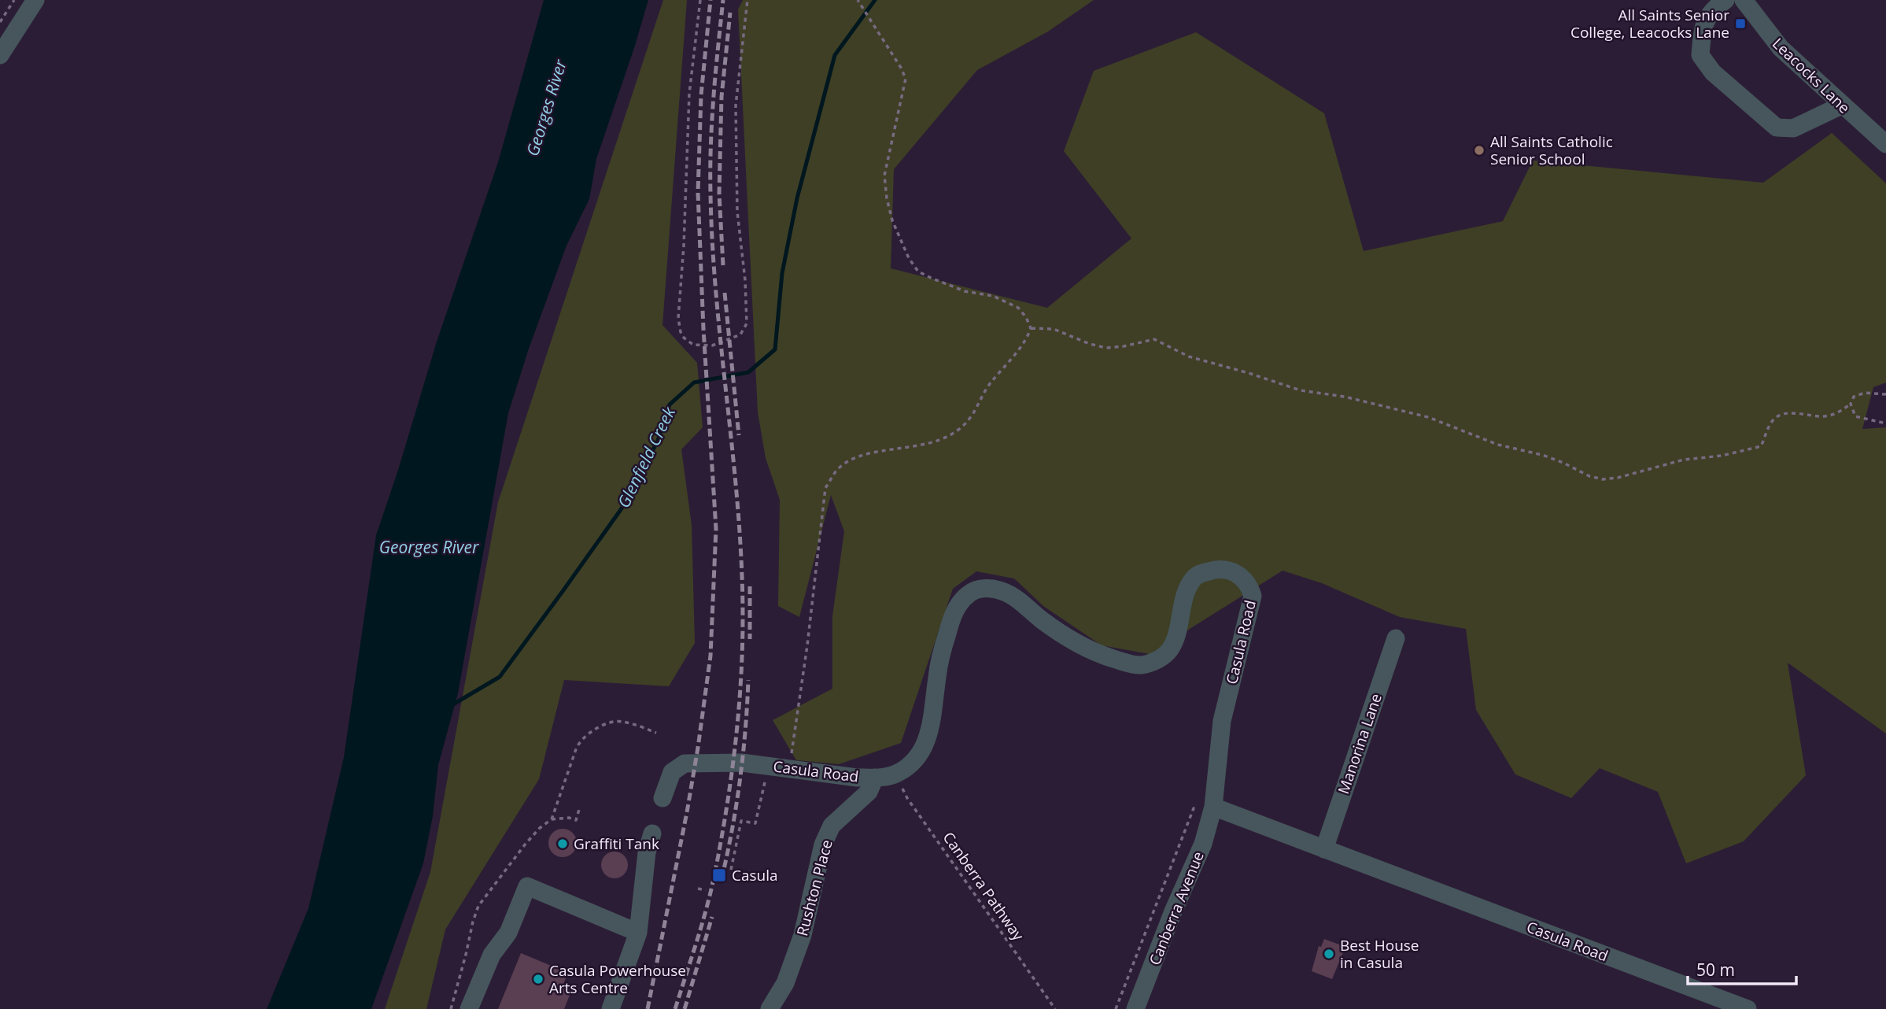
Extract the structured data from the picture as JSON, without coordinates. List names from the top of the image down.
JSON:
{
  "streets": {
    "street": [
      "Leacocks Lane",
      "Casula Road",
      "Manorina Lane",
      "Rushton Place",
      "Canberra Avenue"
    ],
    "path": ["Canberra Pathway"]
  },
  "crossings": [
    ["Casula Road", "Manorina Lane"],
    ["Casula Road", "Canberra Pathway"],
    ["Casula Road", "Rushton Place"],
    ["Casula Road", "Canberra Avenue"]
  ],
  "water": ["Georges River", "Glenfield Creek"],
  "places": {
    "transit": ["All Saints Senior College, Leacocks Lane", "Casula"],
    "other": [
      "All Saints Catholic Senior School",
      "Graffiti Tank",
      "Best House in Casula",
      "Casula Powerhouse Arts Centre"
    ]
  },
  "scale_bar": "50 m"
}
